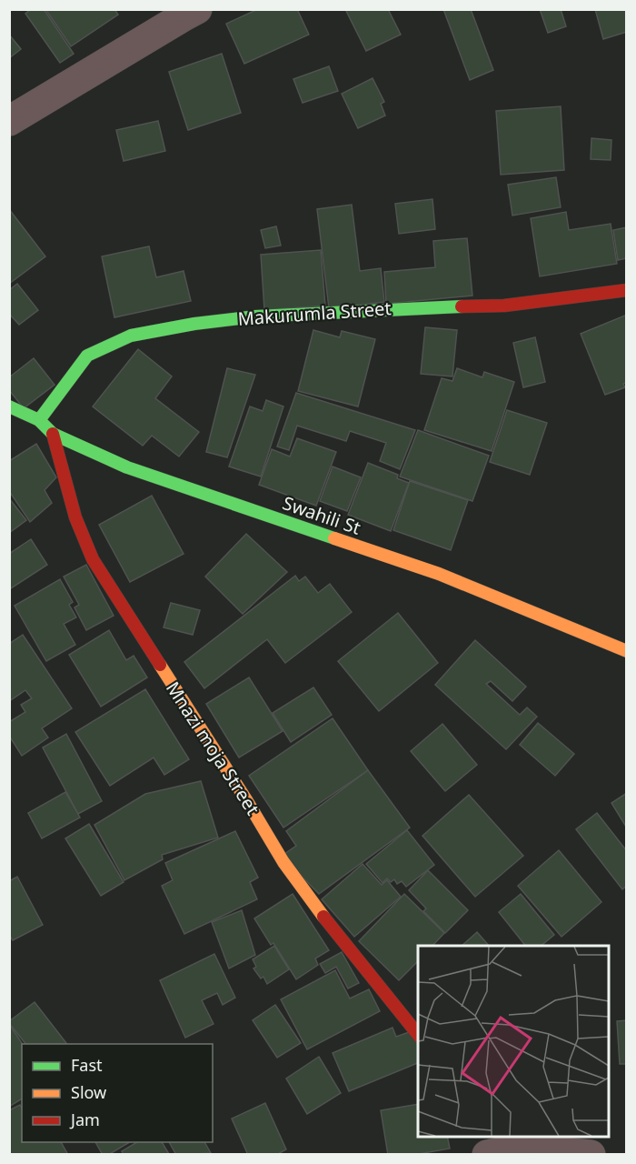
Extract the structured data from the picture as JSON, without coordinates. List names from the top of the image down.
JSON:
{
  "streets": {
    "street": ["Makurumla Street", "Swahili St", "Mnazi moja Street"]
  },
  "crossings": [
    ["Makurumla Street", "Swahili St"],
    ["Swahili St", "Mnazi moja Street"]
  ],
  "legend": ["Fast", "Slow", "Jam"]
}
